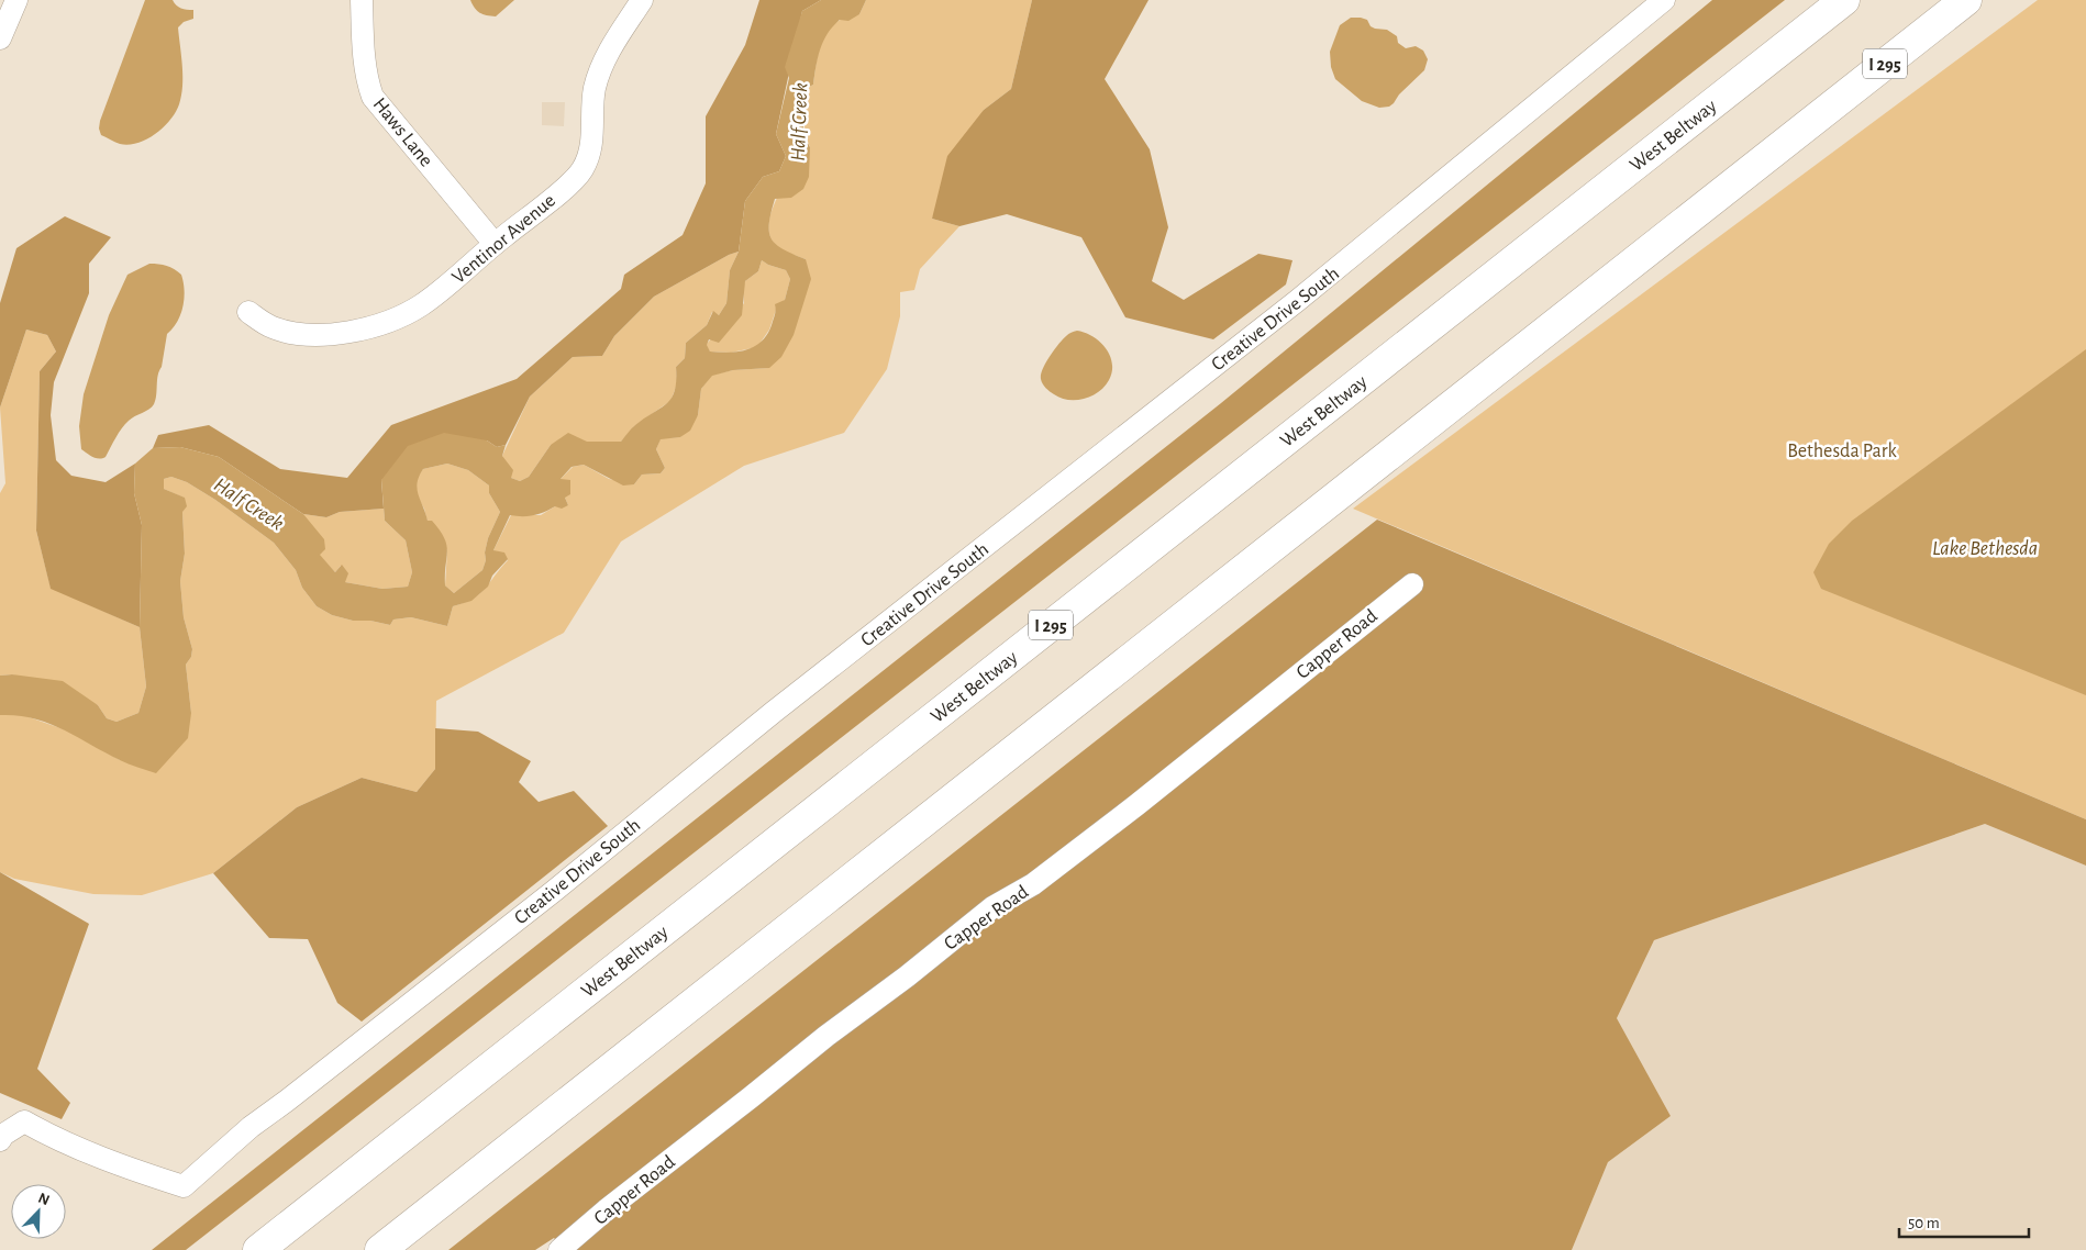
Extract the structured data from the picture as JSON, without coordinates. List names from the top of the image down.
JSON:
{
  "streets": {
    "highway": ["I 295", "West Beltway"],
    "street": [
      "Haws Lane",
      "Ventinor Avenue",
      "Creative Drive South",
      "Capper Road"
    ]
  },
  "crossings": [
    ["Haws Lane", "Ventinor Avenue"]
  ],
  "water": ["Half Creek", "Lake Bethesda"],
  "parks": ["Bethesda Park"],
  "scale_bar": "50 m",
  "north": "top right"
}
